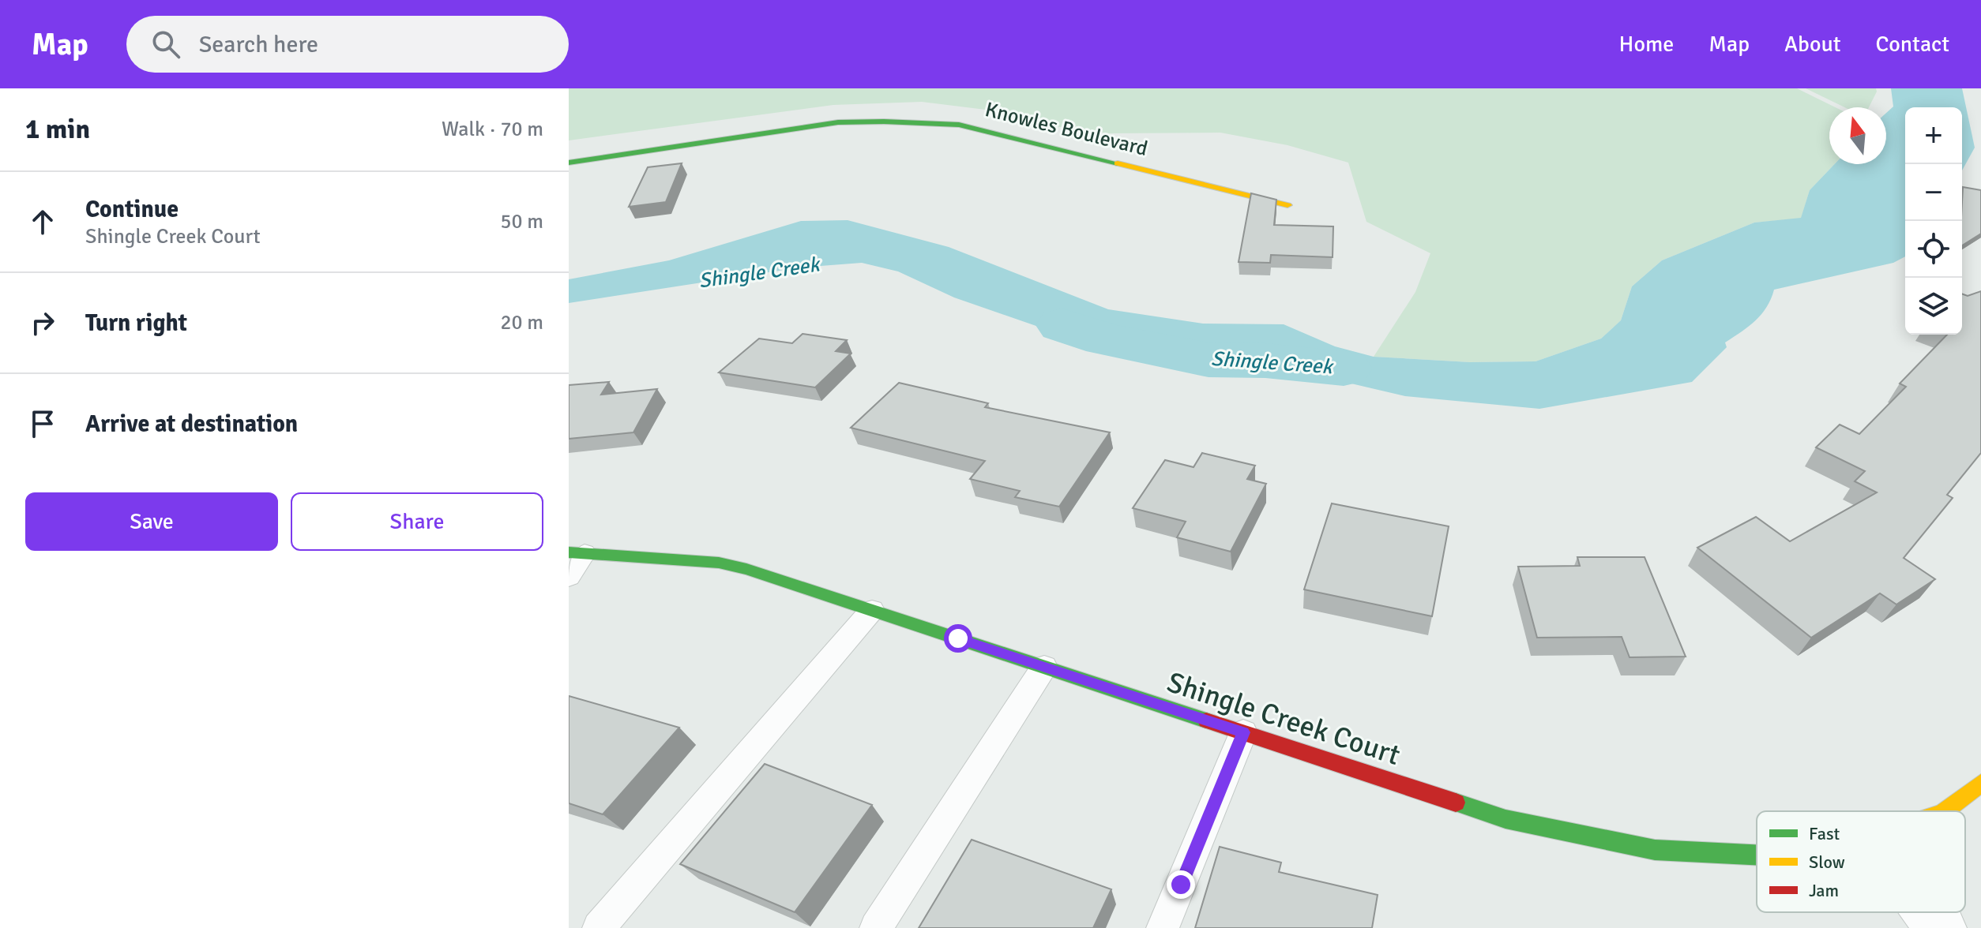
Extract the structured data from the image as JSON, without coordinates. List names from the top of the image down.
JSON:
{
  "streets": {
    "street": ["Knowles Boulevard", "Shingle Creek Court"]
  },
  "water": ["Shingle Creek"],
  "legend": ["Fast", "Slow", "Jam"],
  "north": "top",
  "page": {
    "header": "Map",
    "search": "Search here",
    "nav": [
      "Home",
      "Map",
      "About",
      "Contact"
    ],
    "heading": ["1 min", "Walk · 70 m"],
    "map_buttons": ["+", "−"],
    "list": [
      ["Continue", "Shingle Creek Court", "50 m"],
      ["Turn right", "20 m"],
      "Arrive at destination"
    ],
    "buttons": ["Save", "Share"]
  }
}
